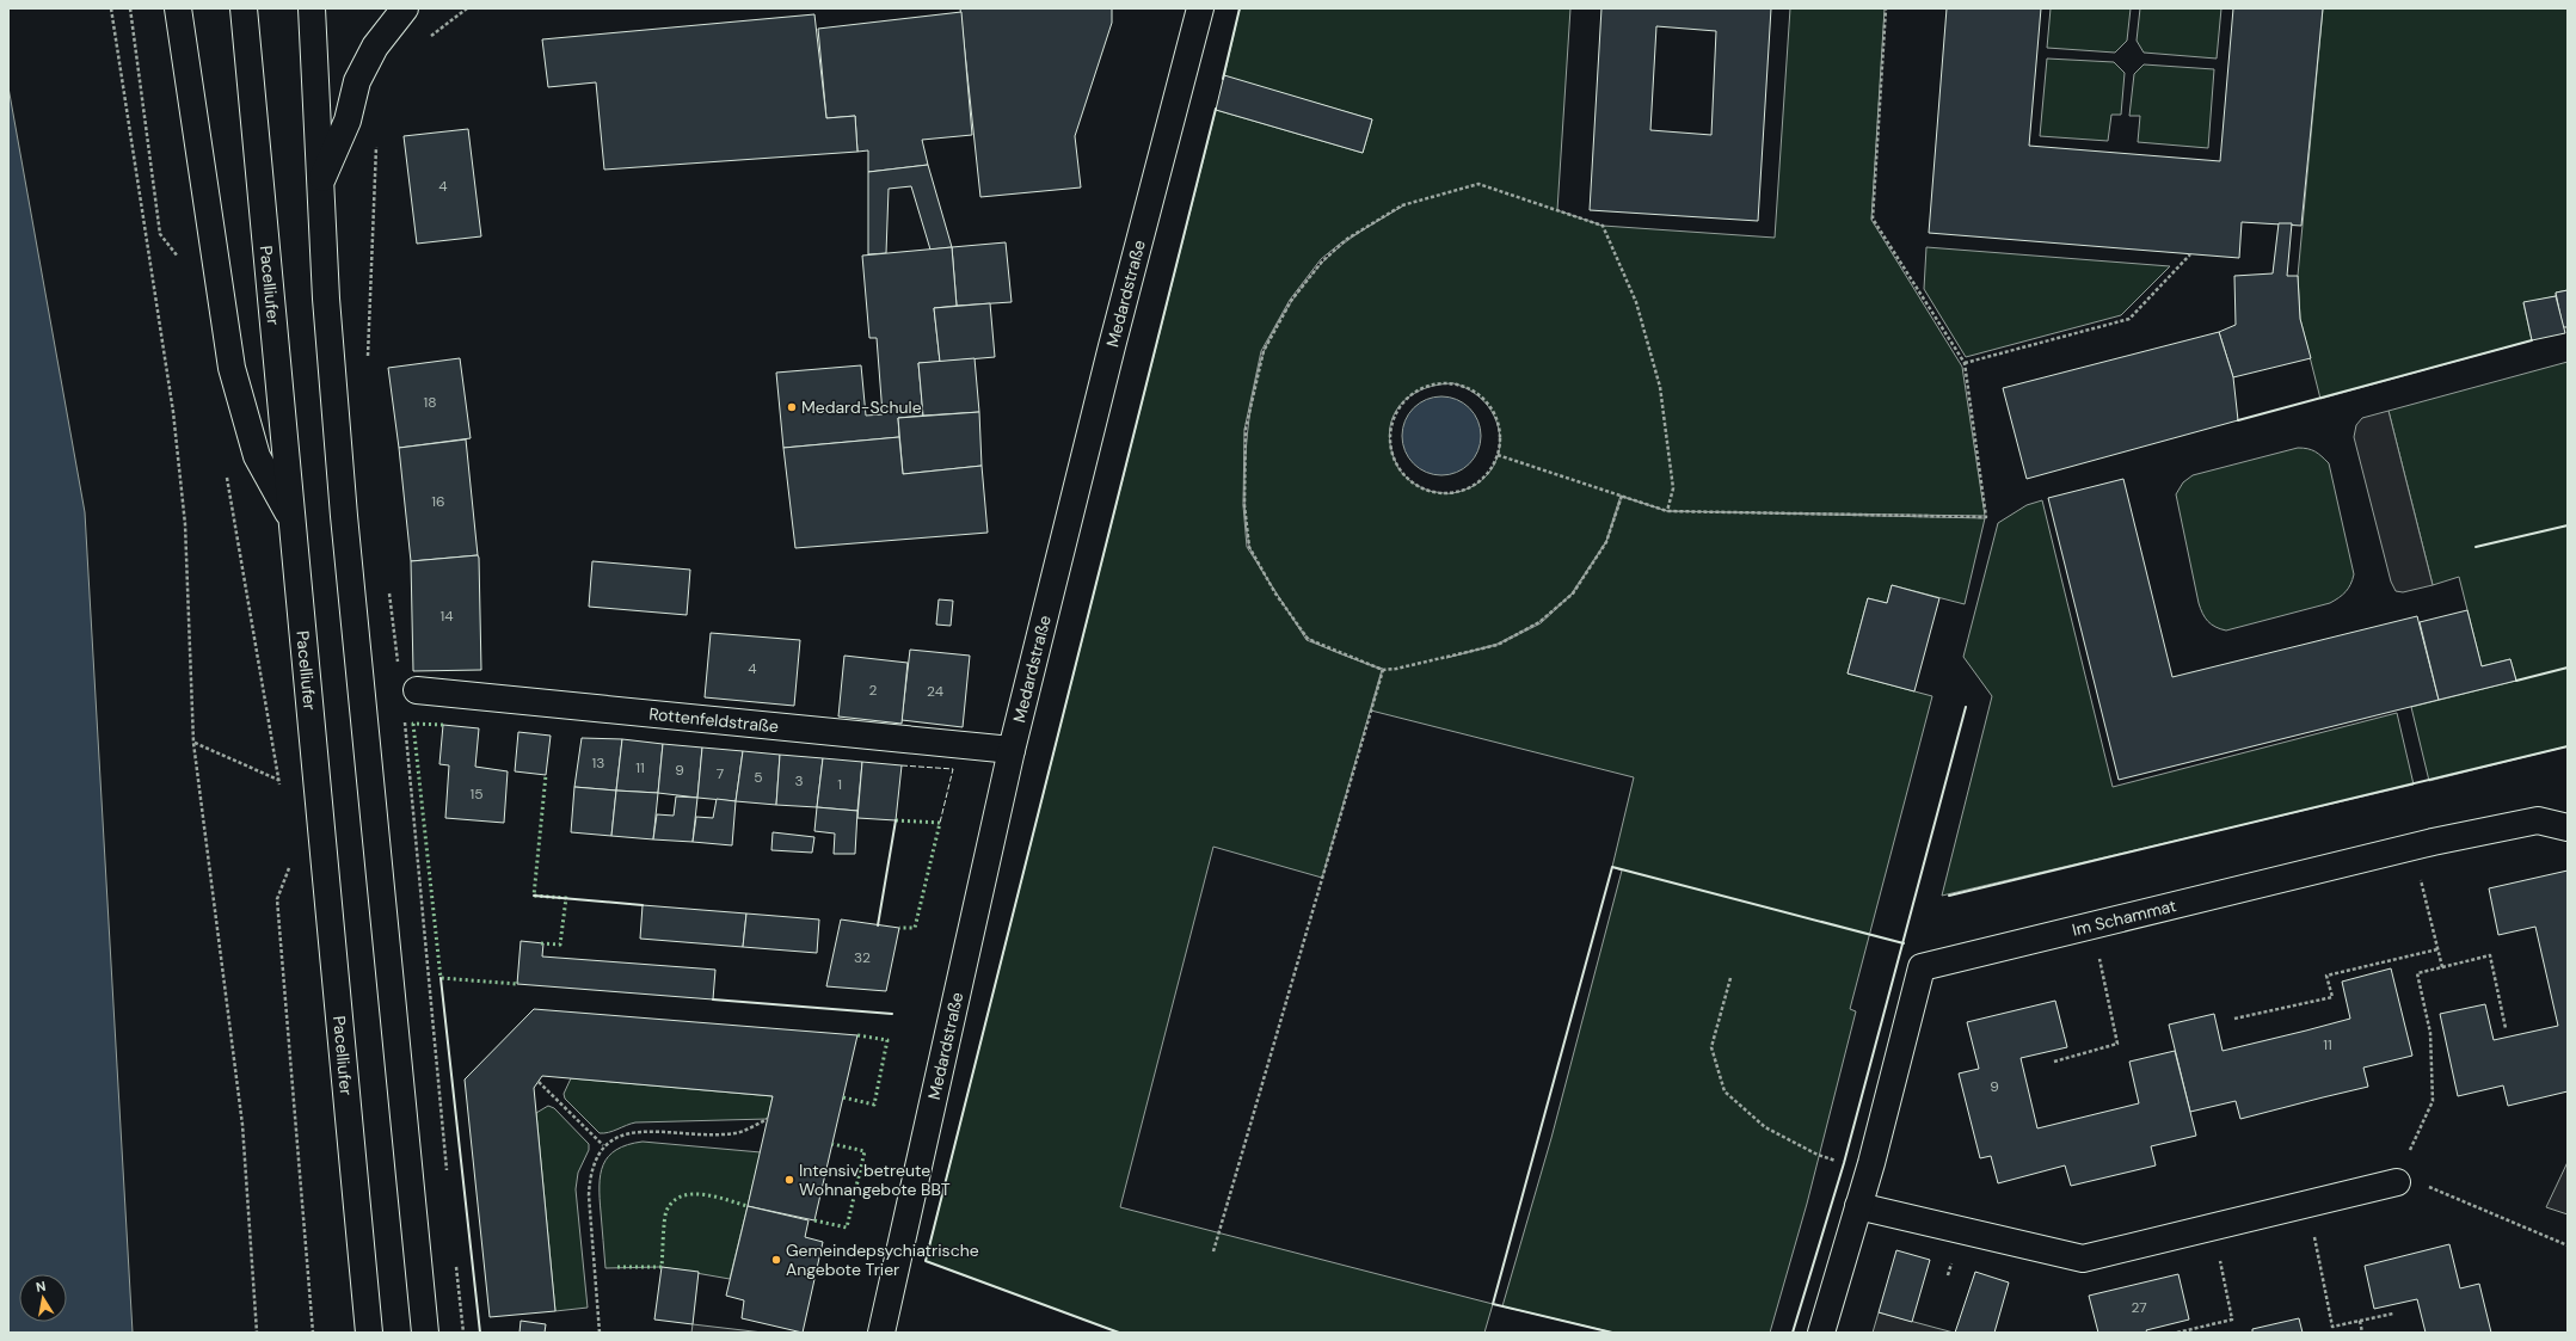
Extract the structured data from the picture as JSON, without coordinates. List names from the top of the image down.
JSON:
{
  "streets": {
    "street": [
      "Pacelliufer",
      "Medardstraße",
      "Rottenfeldstraße",
      "Im Schammat"
    ]
  },
  "crossings": [
    ["Medardstraße", "Rottenfeldstraße"]
  ],
  "places": ["Medard-Schule", "Intensiv betreute Wohnangebote BBT", "Gemeindepsychiatrische Angebote Trier"],
  "house_numbers": [
    "4",
    "18",
    "16",
    "14",
    "4",
    "2",
    "24",
    "13",
    "11",
    "9",
    "7",
    "5",
    "3",
    "1",
    "15",
    "32",
    "11",
    "9",
    "27"
  ],
  "north": "top"
}
